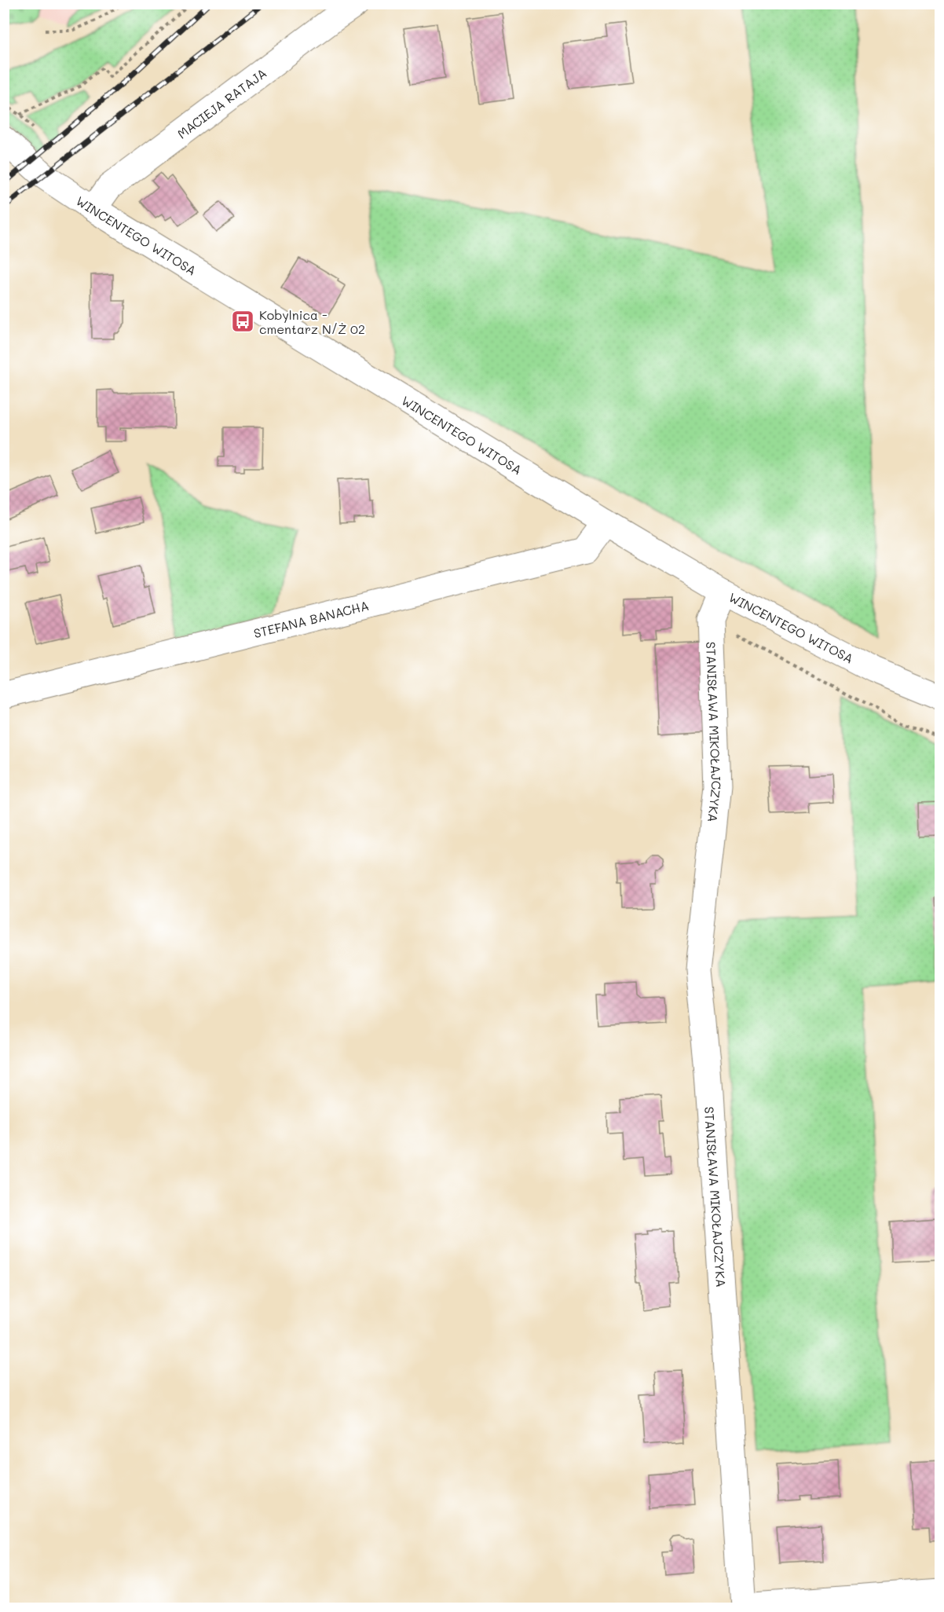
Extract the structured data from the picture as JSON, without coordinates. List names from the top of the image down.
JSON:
{
  "streets": {
    "street": [
      "MACIEJA RATAJA",
      "WINCENTEGO WITOSA",
      "STEFANA BANACHA",
      "STANISŁAWA MIKOŁAJCZYKA"
    ]
  },
  "crossings": [
    ["MACIEJA RATAJA", "WINCENTEGO WITOSA"],
    ["WINCENTEGO WITOSA", "STEFANA BANACHA"],
    ["WINCENTEGO WITOSA", "STANISŁAWA MIKOŁAJCZYKA"]
  ],
  "places": {
    "bus stop": ["Kobylnica - cmentarz N/Ż 02"]
  }
}
